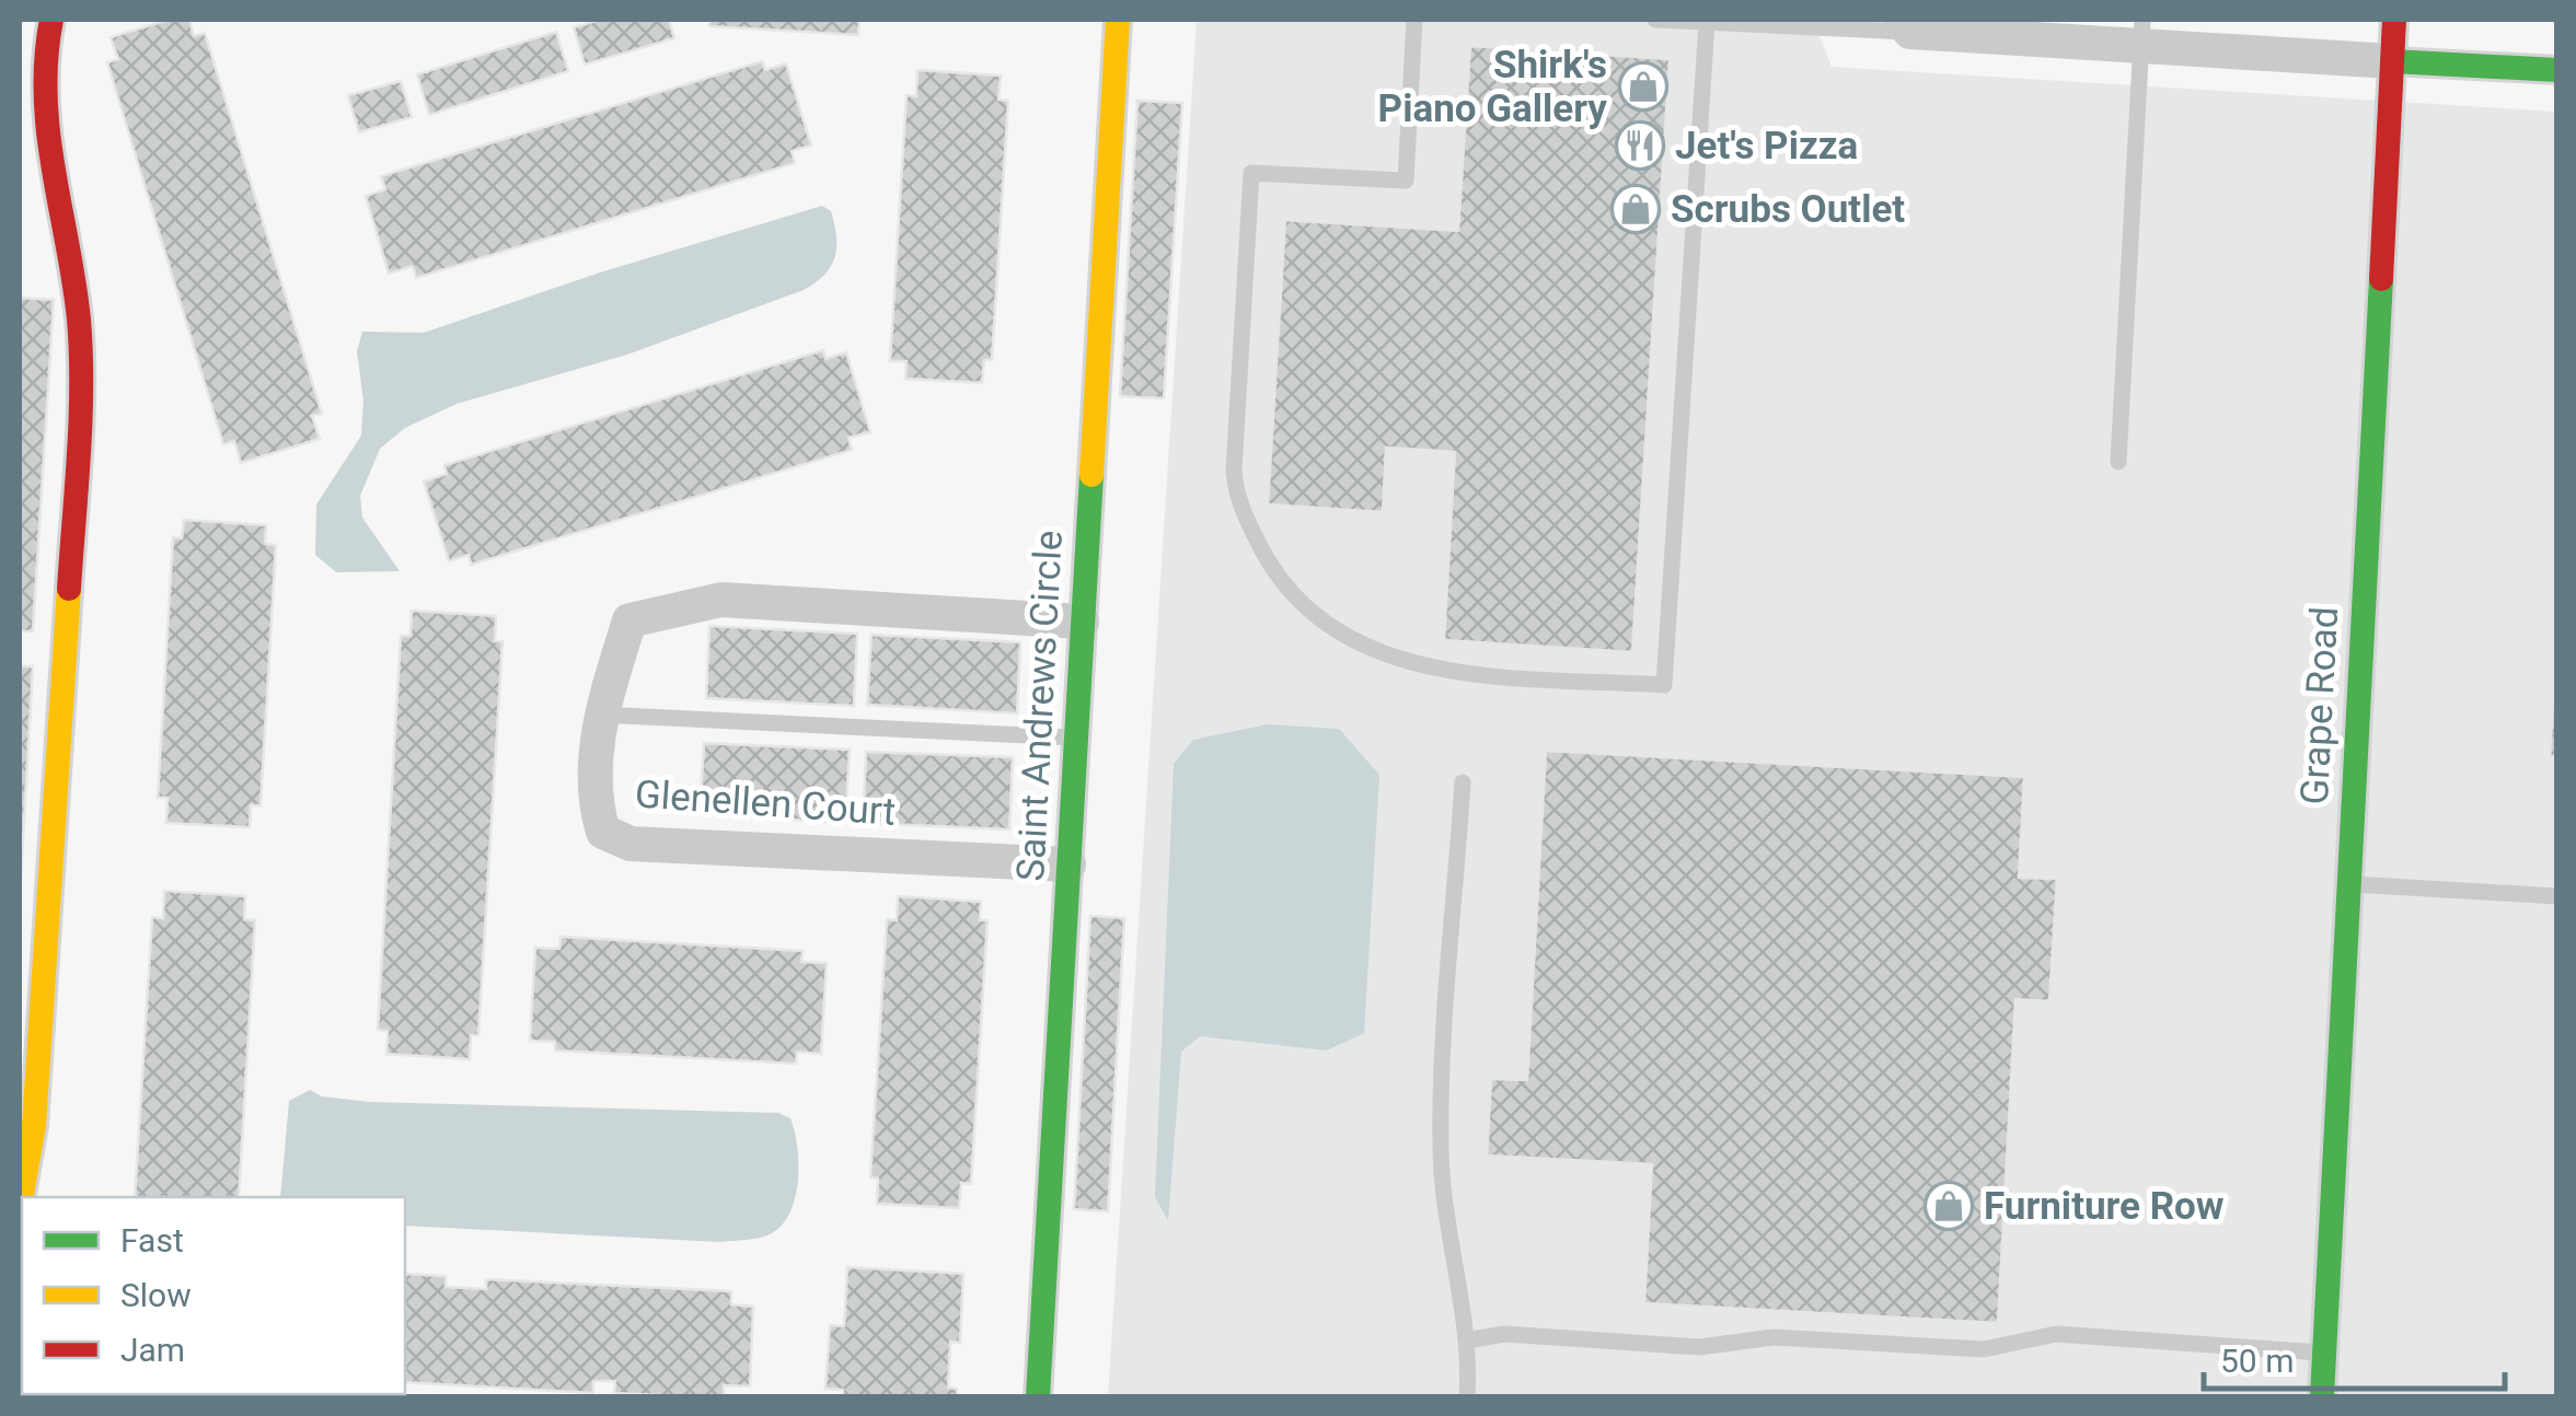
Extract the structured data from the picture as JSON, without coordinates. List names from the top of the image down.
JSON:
{
  "streets": {
    "street": ["Saint Andrews Circle", "Grape Road", "Glenellen Court"]
  },
  "crossings": [
    ["Saint Andrews Circle", "Glenellen Court"]
  ],
  "places": {
    "shop": ["Shirk's Piano Gallery", "Scrubs Outlet", "Furniture Row"],
    "restaurant": ["Jet's Pizza"]
  },
  "legend": ["Fast", "Slow", "Jam"],
  "scale_bar": "50 m"
}
